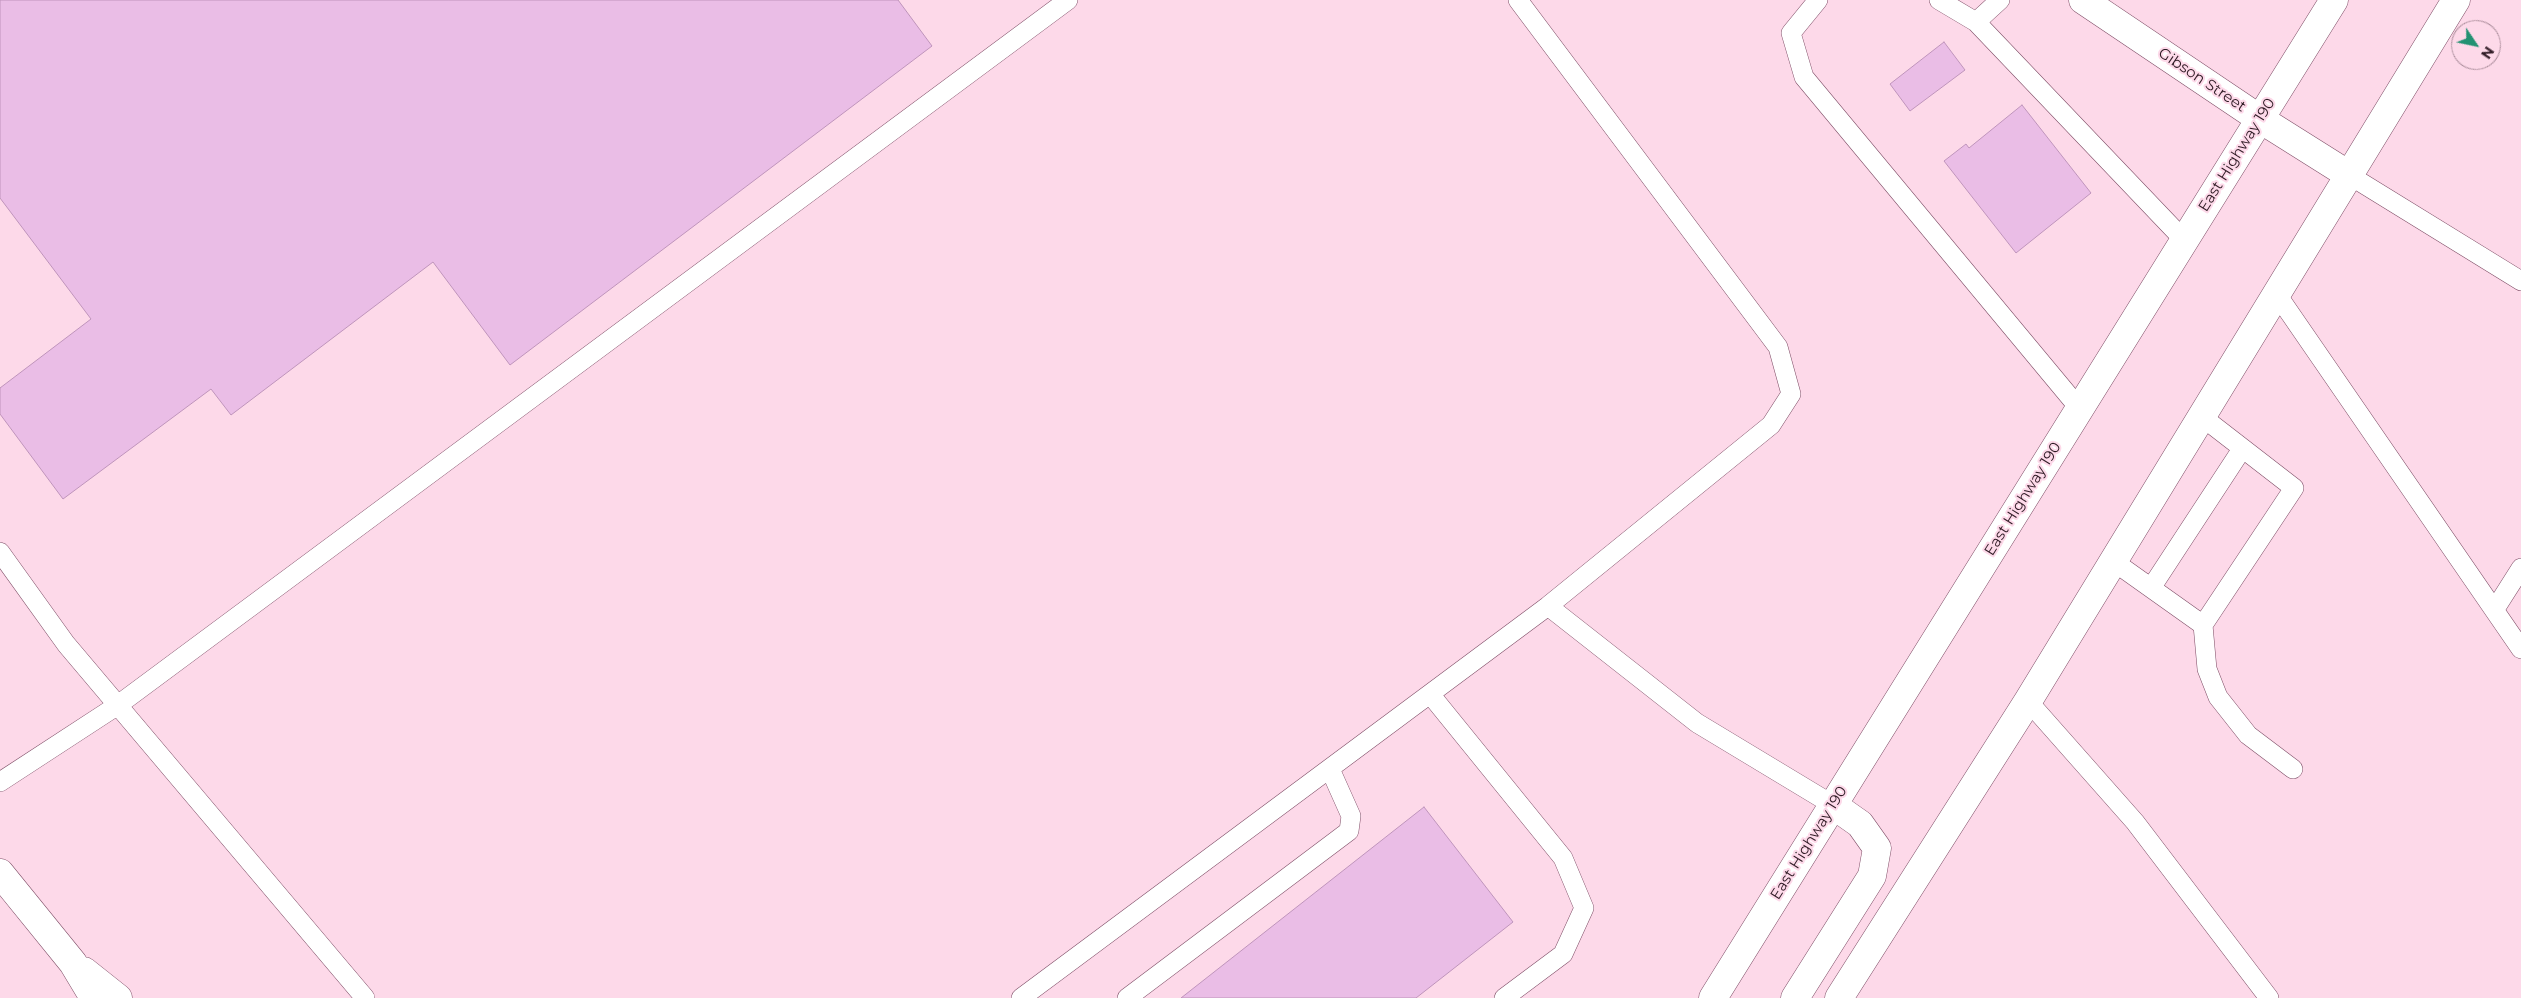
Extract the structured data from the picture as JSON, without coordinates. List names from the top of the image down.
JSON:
{
  "streets": {
    "main road": ["Gibson Street", "East Highway 190"]
  },
  "crossings": [
    ["Gibson Street", "East Highway 190"]
  ],
  "north": "bottom right"
}
